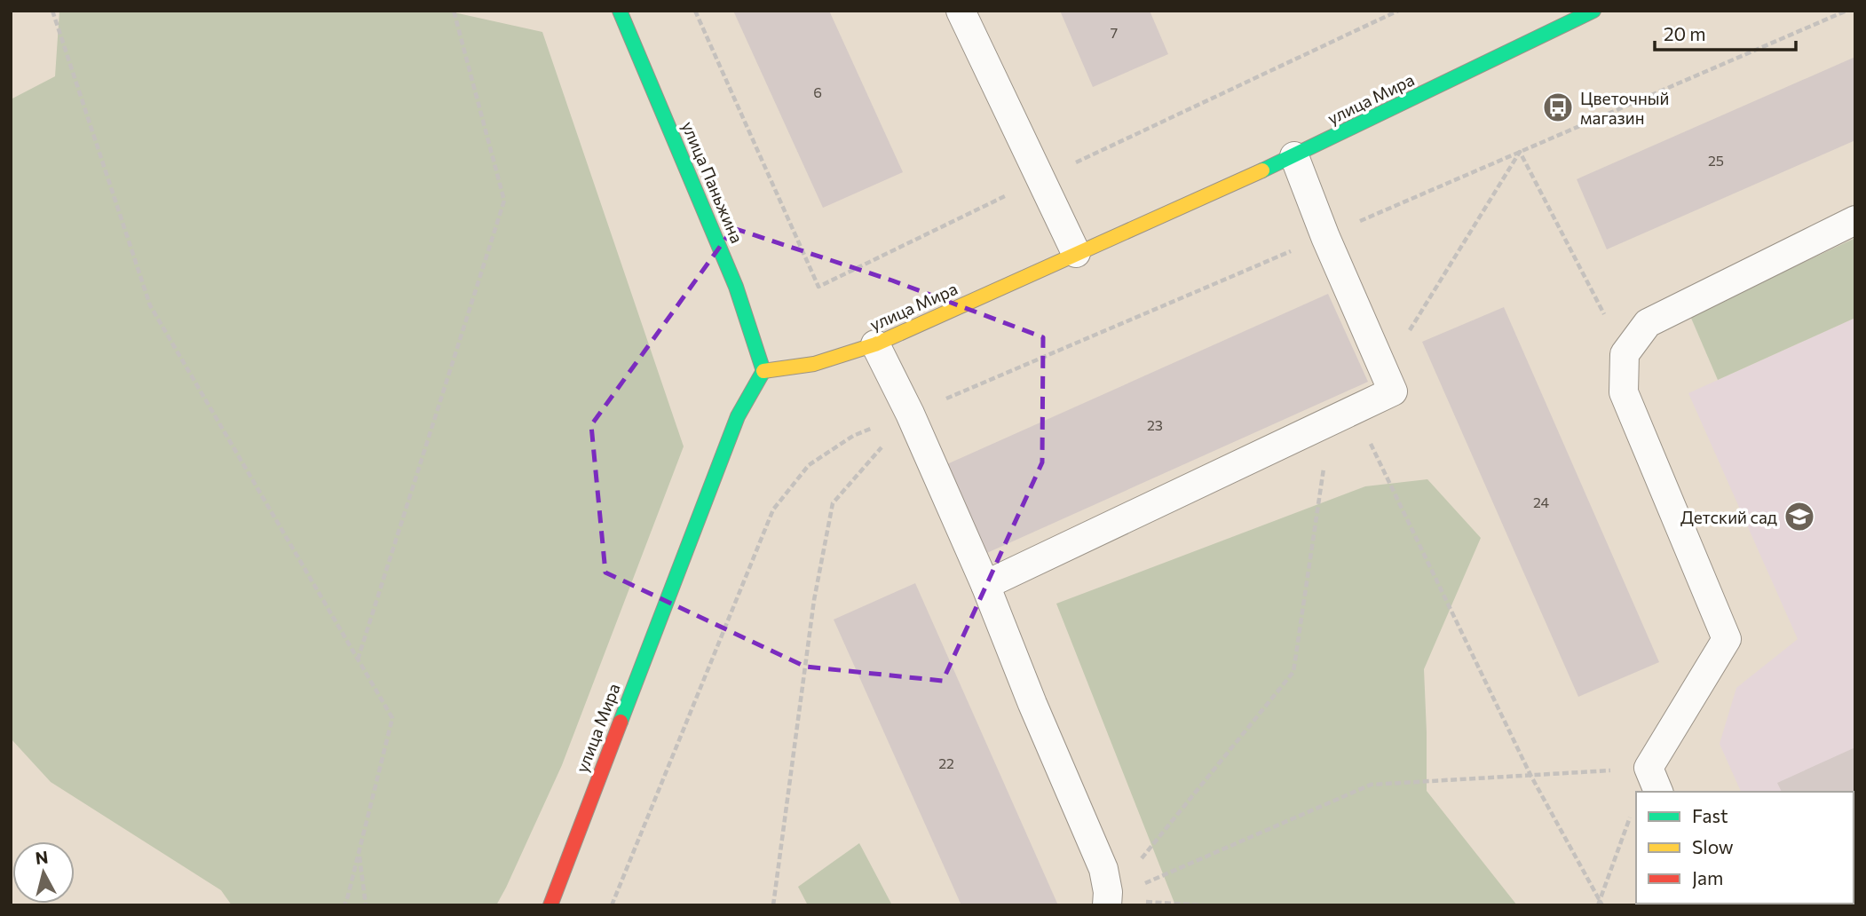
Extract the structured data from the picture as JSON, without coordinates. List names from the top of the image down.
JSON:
{
  "streets": {
    "street": ["улица Мира", "улица Паньжина"]
  },
  "crossings": [
    ["улица Мира", "улица Паньжина"]
  ],
  "places": {
    "bus stop": ["Цветочный магазин"],
    "school or university": ["Детский сад"]
  },
  "house_numbers": [
    "7",
    "6",
    "25",
    "23",
    "24",
    "22"
  ],
  "legend": ["Fast", "Slow", "Jam"],
  "scale_bar": "20 m",
  "north": "top"
}
